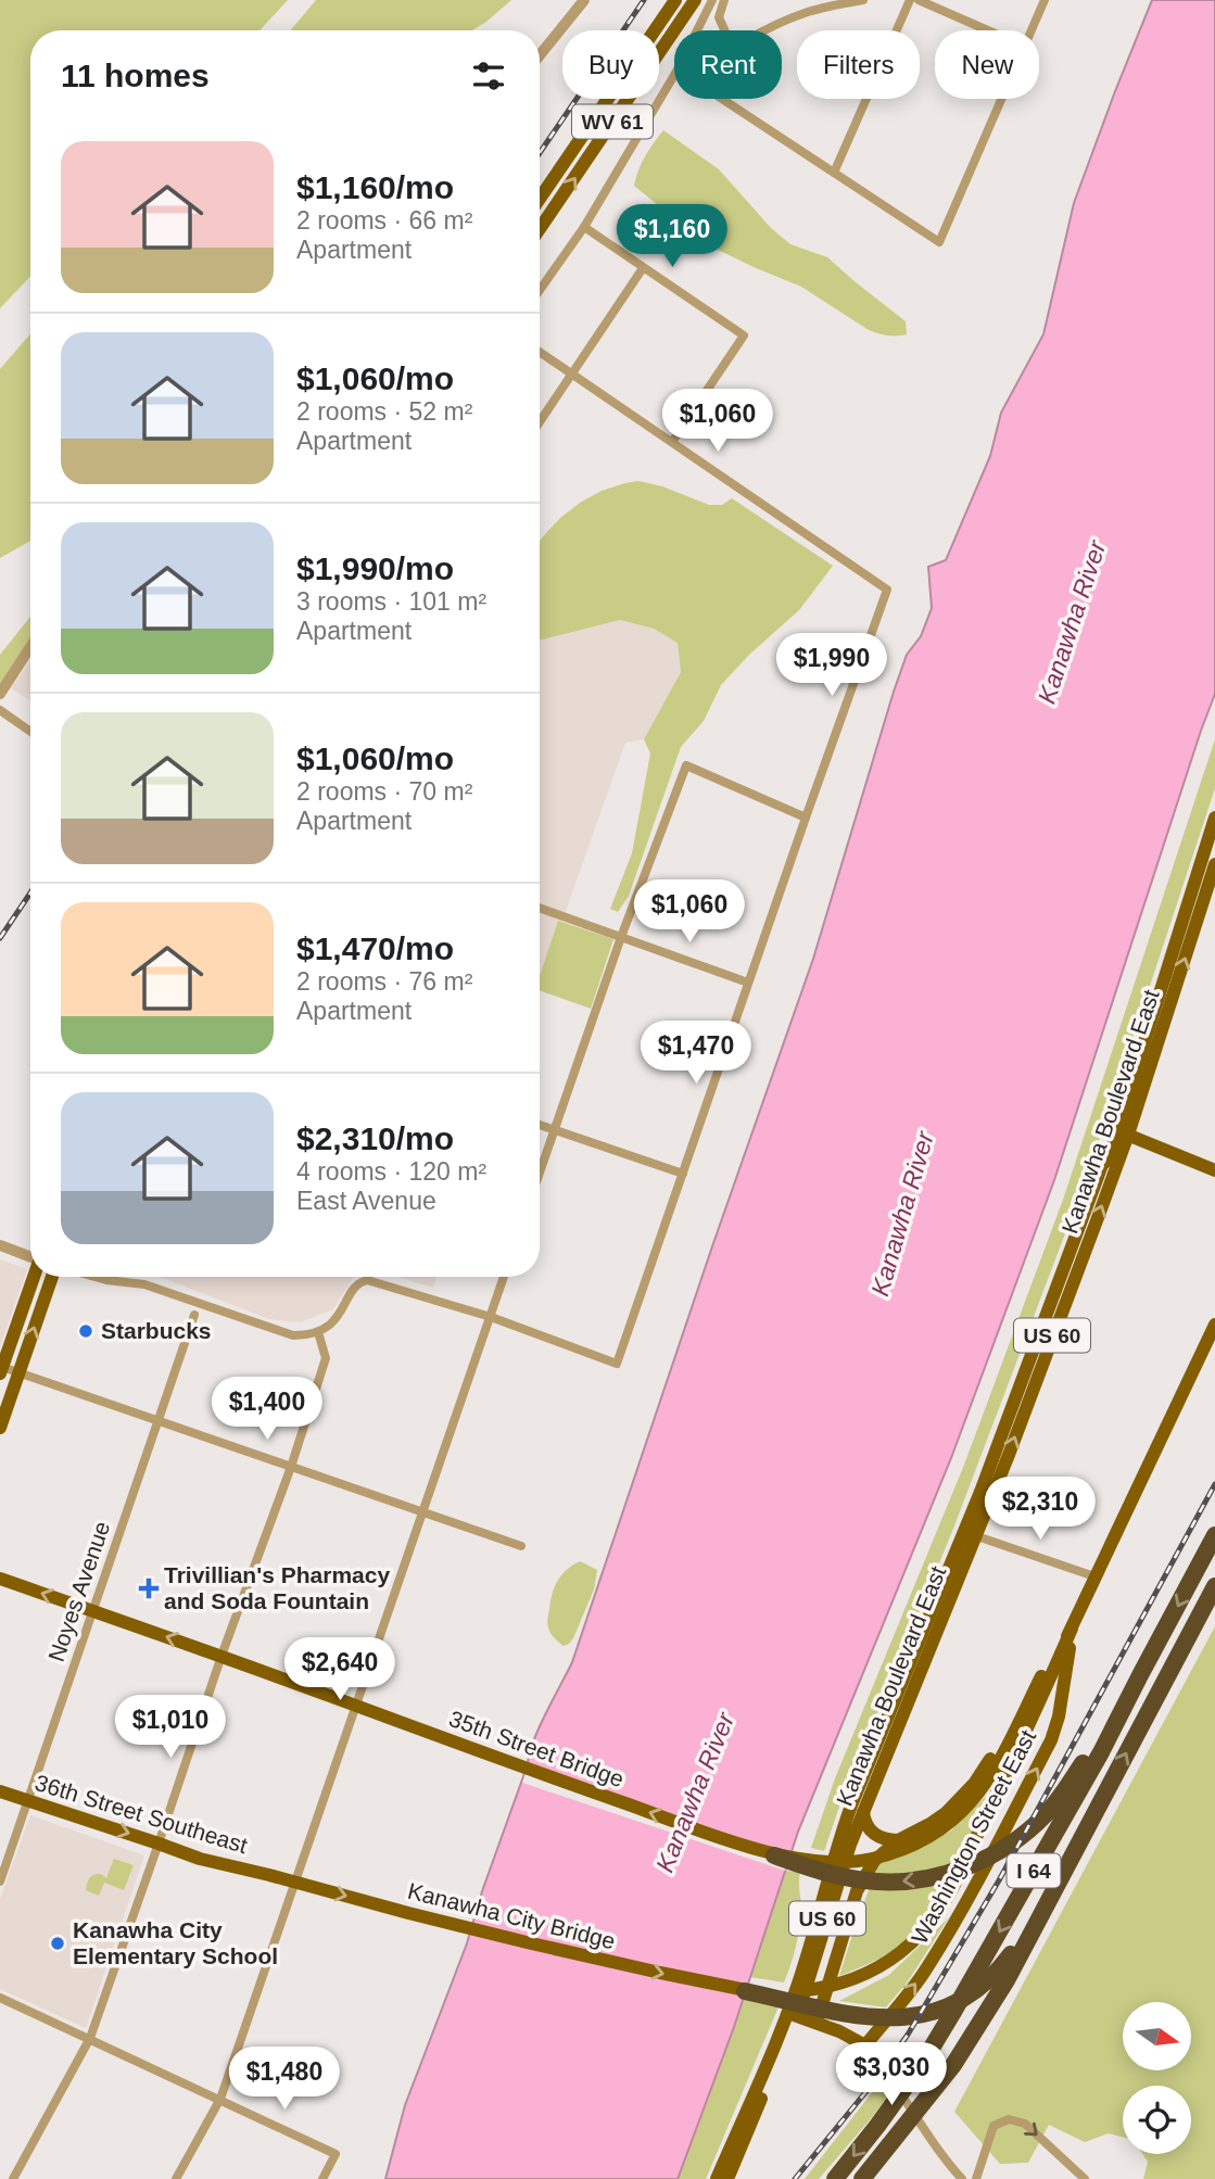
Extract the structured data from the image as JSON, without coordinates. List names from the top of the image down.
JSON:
{
  "streets": {
    "highway": ["I 64"],
    "main road": [
      "WV 61",
      "Kanawha Boulevard East",
      "US 60",
      "35th Street Bridge",
      "36th Street Southeast",
      "Washington Street East",
      "Kanawha City Bridge"
    ],
    "street": ["Noyes Avenue"]
  },
  "crossings": [
    ["Noyes Avenue", "35th Street Bridge"],
    ["Noyes Avenue", "36th Street Southeast"],
    ["35th Street Bridge", "Washington Street East"],
    ["36th Street Southeast", "Kanawha City Bridge"],
    ["Washington Street East", "Kanawha City Bridge"]
  ],
  "one_way": ["35th Street Bridge", "36th Street Southeast", "Kanawha City Bridge"],
  "water": ["Kanawha River"],
  "places": {
    "other": ["Starbucks", "Kanawha City Elementary School"],
    "health": ["Trivillian's Pharmacy and Soda Fountain"]
  },
  "north": "right",
  "page": {
    "chip": [
      "Buy",
      "Rent",
      "Filters",
      "New"
    ],
    "heading": "11 homes",
    "list": [
      {
        "name": "$1,160/mo",
        "note": "2 rooms · 66 m² · Apartment"
      },
      {
        "name": "$1,060/mo",
        "note": "2 rooms · 52 m² · Apartment"
      },
      {
        "name": "$1,990/mo",
        "note": "3 rooms · 101 m² · Apartment"
      },
      {
        "name": "$1,060/mo",
        "note": "2 rooms · 70 m² · Apartment"
      },
      {
        "name": "$1,470/mo",
        "note": "2 rooms · 76 m² · Apartment"
      },
      {
        "name": "$2,310/mo",
        "note": "4 rooms · 120 m² · East Avenue"
      }
    ],
    "price": [
      "$1,160",
      "$1,060",
      "$1,990",
      "$1,060",
      "$1,470",
      "$1,400",
      "$2,310",
      "$2,640",
      "$1,010",
      "$3,030",
      "$1,480"
    ]
  }
}
